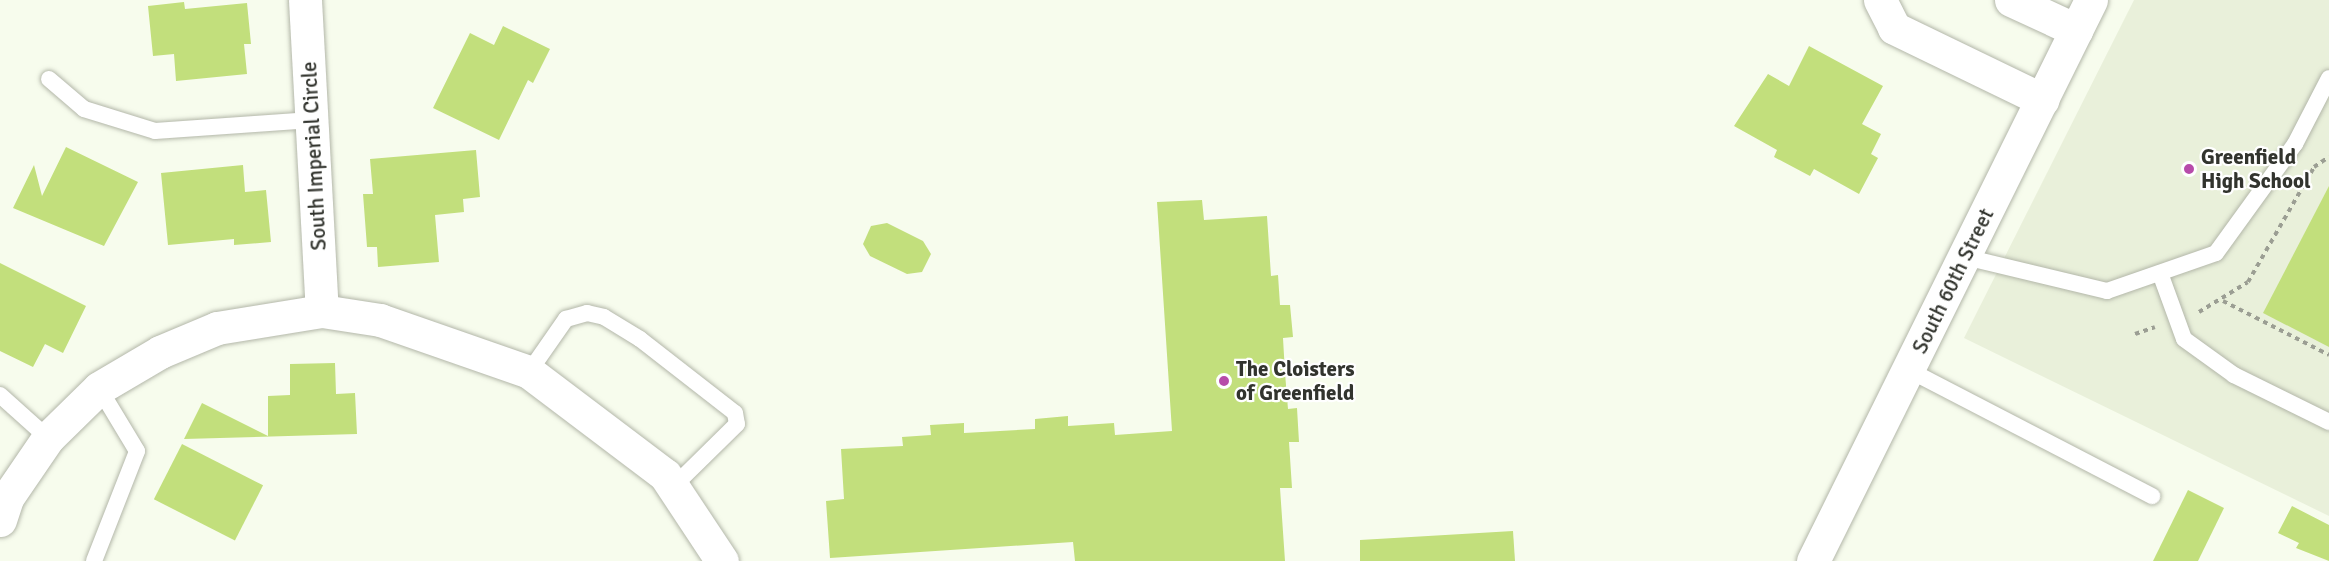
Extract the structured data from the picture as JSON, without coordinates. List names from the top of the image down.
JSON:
{
  "streets": {
    "street": ["South Imperial Circle", "South 60th Street"]
  },
  "places": ["Greenfield High School", "The Cloisters of Greenfield"]
}
